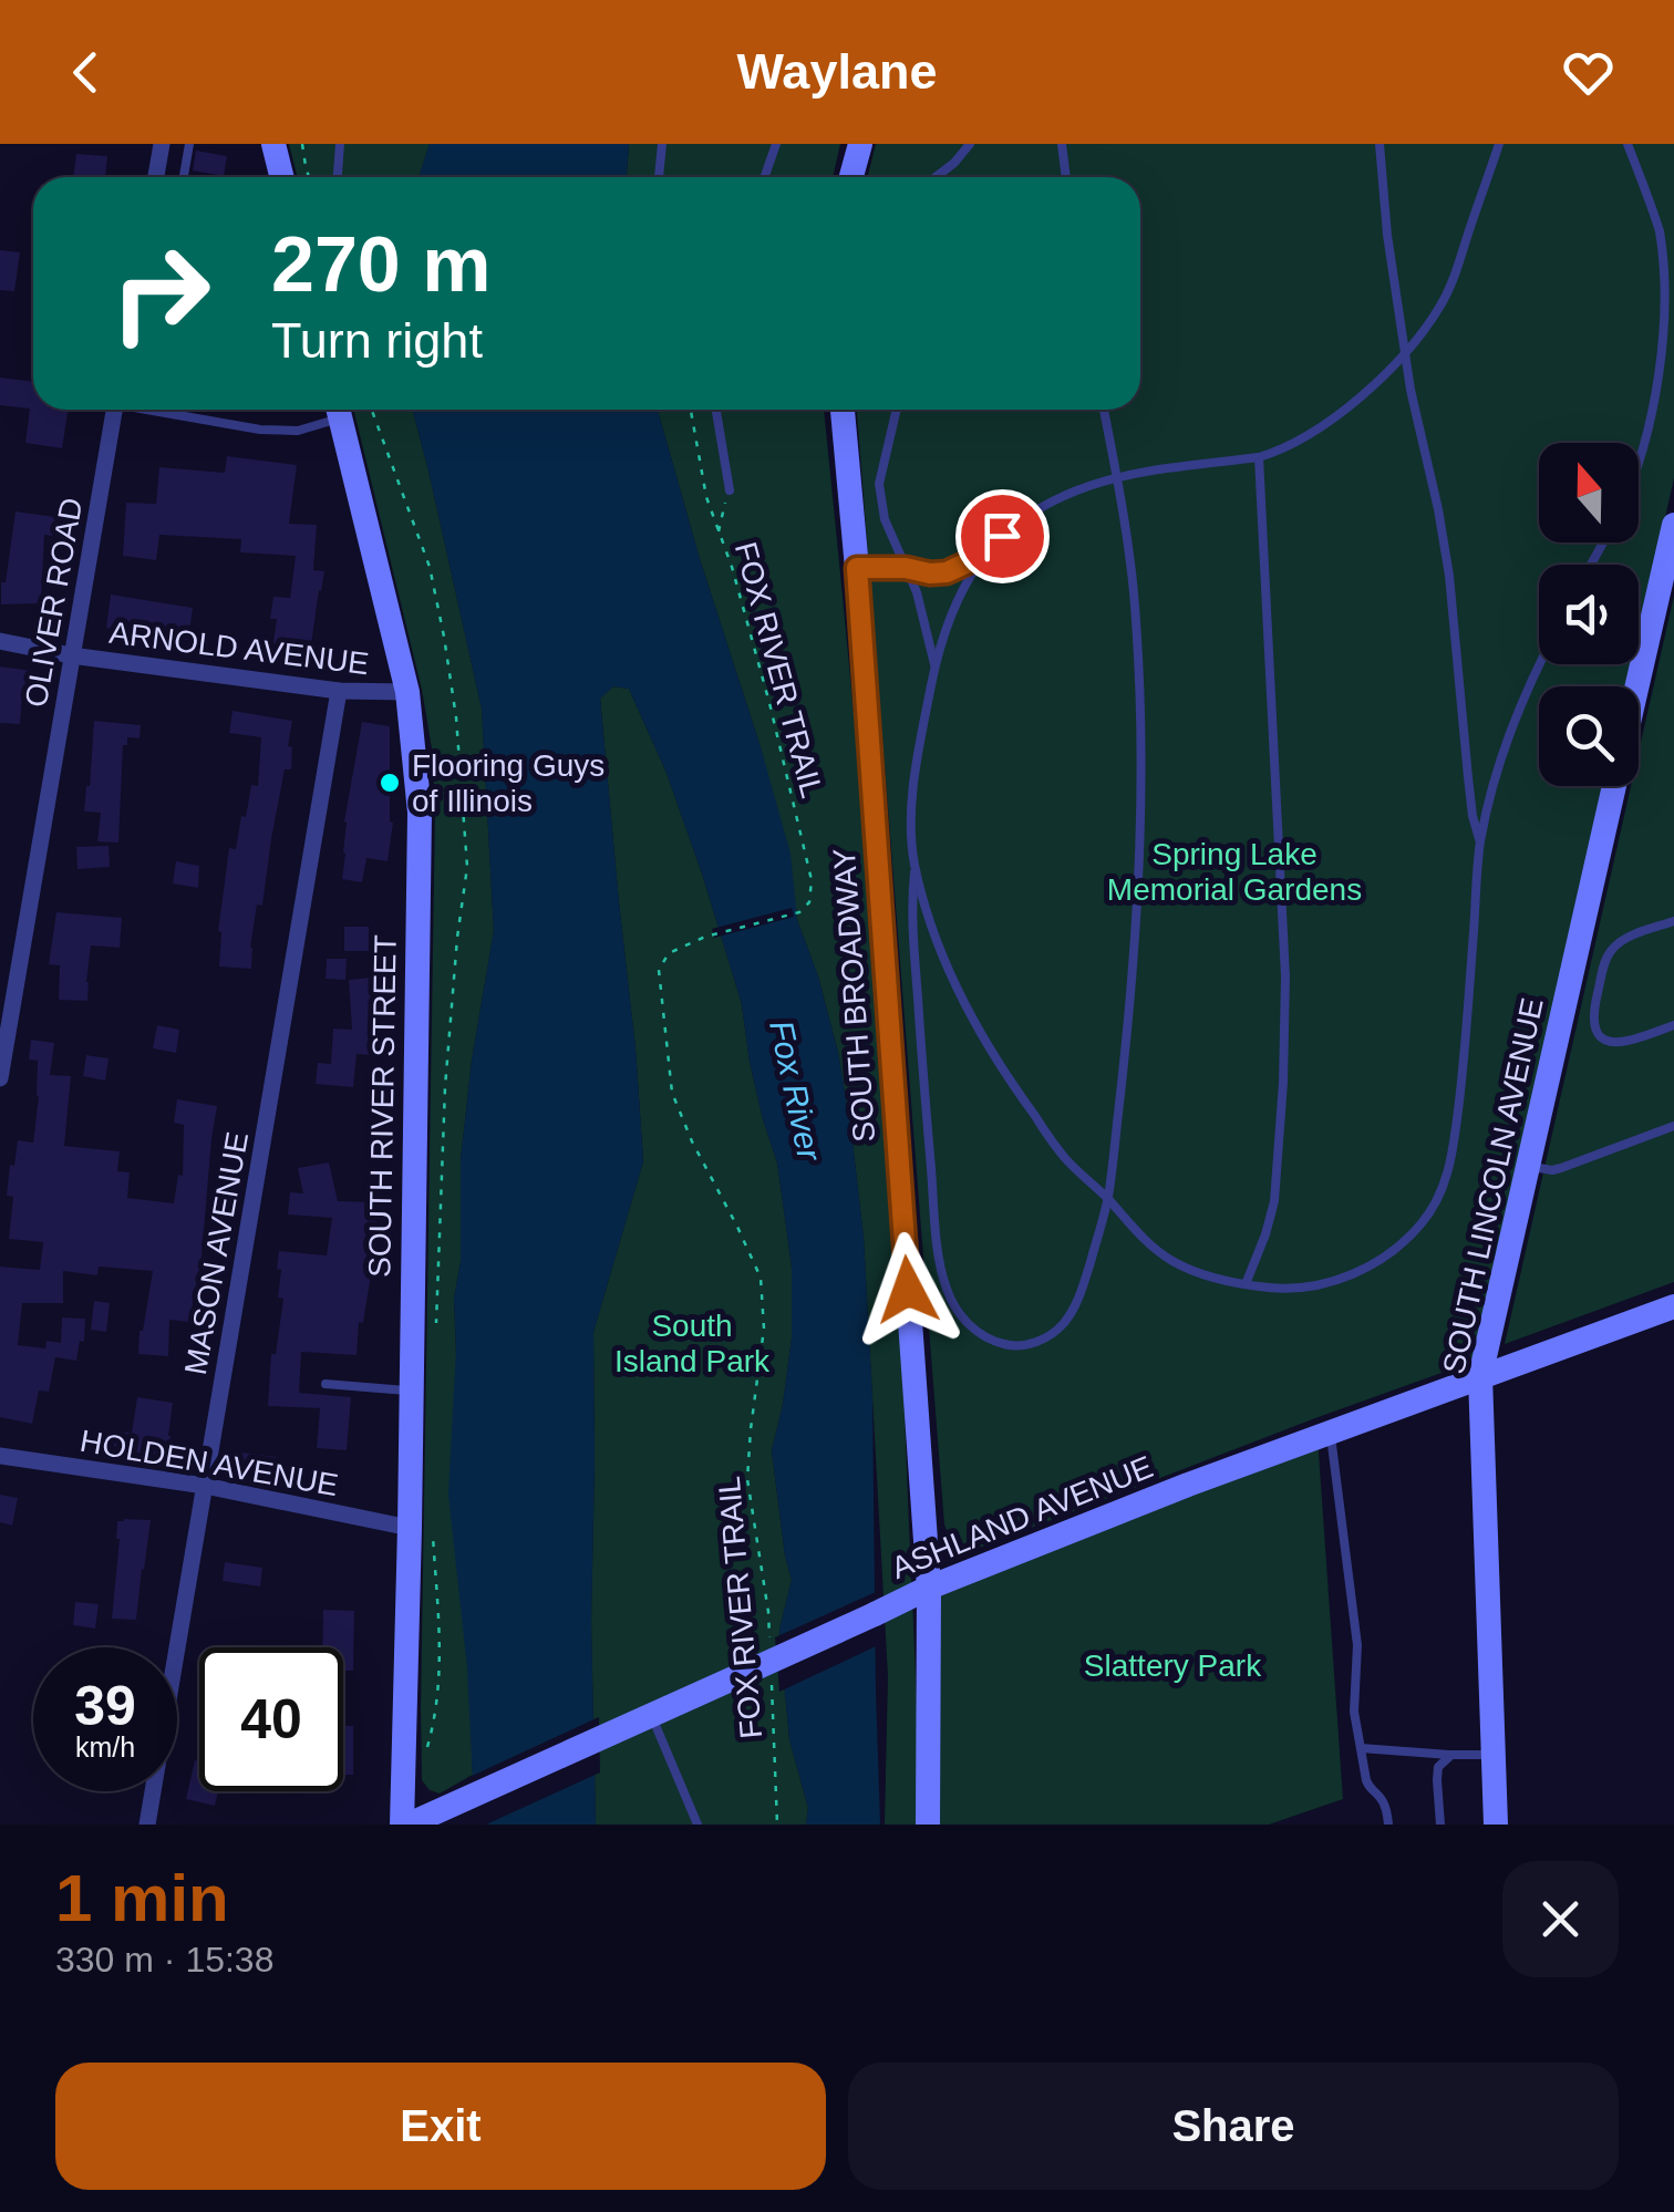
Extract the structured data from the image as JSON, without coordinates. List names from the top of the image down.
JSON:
{
  "streets": {
    "street": [
      "OLIVER ROAD",
      "ARNOLD AVENUE",
      "SOUTH BROADWAY",
      "SOUTH RIVER STREET",
      "SOUTH LINCOLN AVENUE",
      "MASON AVENUE",
      "HOLDEN AVENUE",
      "ASHLAND AVENUE"
    ],
    "path": ["FOX RIVER TRAIL"]
  },
  "crossings": [
    ["OLIVER ROAD", "ARNOLD AVENUE"],
    ["ARNOLD AVENUE", "SOUTH RIVER STREET"],
    ["ARNOLD AVENUE", "MASON AVENUE"],
    ["SOUTH BROADWAY", "ASHLAND AVENUE"],
    ["SOUTH RIVER STREET", "HOLDEN AVENUE"],
    ["SOUTH RIVER STREET", "ASHLAND AVENUE"],
    ["SOUTH LINCOLN AVENUE", "ASHLAND AVENUE"],
    ["MASON AVENUE", "HOLDEN AVENUE"]
  ],
  "water": ["Fox River"],
  "parks": ["Spring Lake Memorial Gardens", "South Island Park", "Slattery Park"],
  "places": ["Flooring Guys of Illinois"],
  "north": "top",
  "page": {
    "header": "Waylane",
    "turn": ["270 m", "Turn right"],
    "speed": "39 km/h",
    "limit": "40",
    "heading": ["1 min", "330 m · 15:38"],
    "buttons": ["Exit", "Share"]
  }
}
